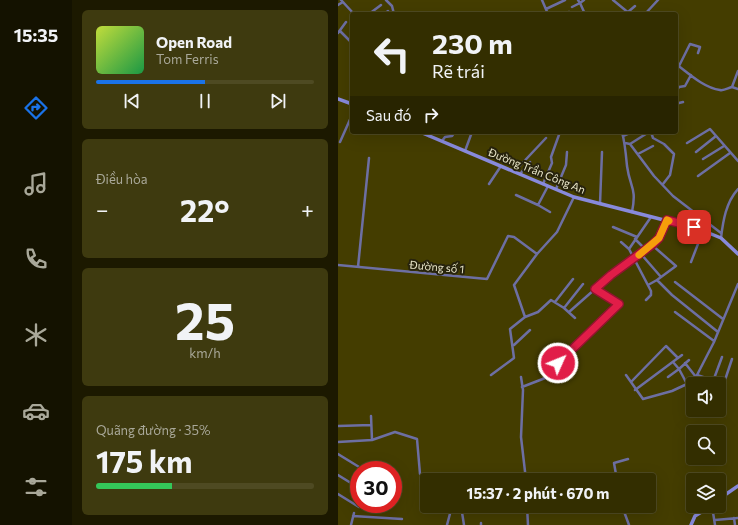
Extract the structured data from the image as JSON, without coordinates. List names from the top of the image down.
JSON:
{
  "streets": {
    "main road": ["Đường Trần Công An"],
    "street": ["Đường số 1"]
  },
  "page": {
    "tabs": "15:35",
    "turn": ["230 m", "Rẽ trái"],
    "song": ["Open Road", "Tom Ferris"],
    "then": "Sau đó",
    "tile": [
      "Điều hòa",
      ["25", "km/h"],
      ["Quãng đường · 35%", "175 km"]
    ],
    "heat": ["−", "22°", "+"],
    "limit": "30",
    "trip": "15:37 · 2 phút · 670 m"
  }
}
